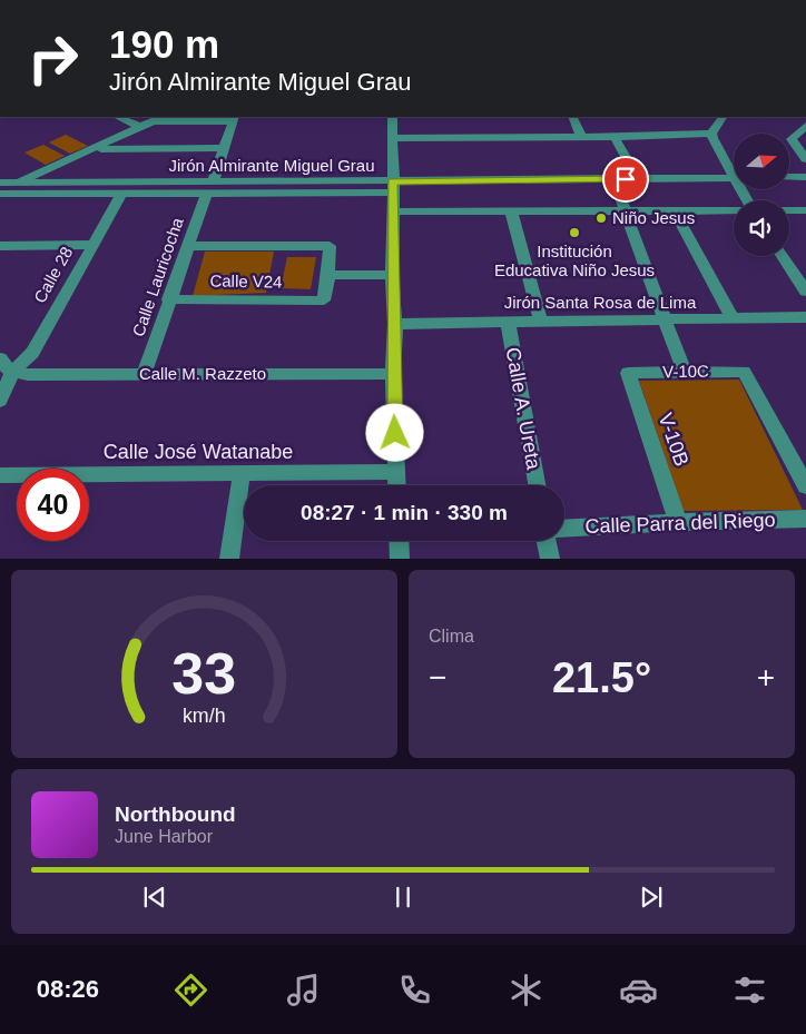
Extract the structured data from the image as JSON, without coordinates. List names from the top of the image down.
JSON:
{
  "streets": {
    "street": [
      "Jirón Almirante Miguel Grau",
      "Calle 28",
      "Calle Lauricocha",
      "Calle V24",
      "Jirón Santa Rosa de Lima",
      "V-10C",
      "Calle M. Razzeto",
      "Calle A. Ureta",
      "V-10B",
      "Calle José Watanabe",
      "Calle Parra del Riego"
    ]
  },
  "crossings": [
    ["Jirón Almirante Miguel Grau", "Calle 28"],
    ["Jirón Almirante Miguel Grau", "Calle Lauricocha"],
    ["Calle 28", "Calle M. Razzeto"],
    ["Calle Lauricocha", "Calle V24"],
    ["Calle Lauricocha", "Calle M. Razzeto"],
    ["Jirón Santa Rosa de Lima", "Calle A. Ureta"],
    ["V-10C", "V-10B"],
    ["V-10B", "Calle Parra del Riego"]
  ],
  "places": ["Niño Jesus", "Institución Educativa Niño Jesus"],
  "north": "right",
  "page": {
    "turn": ["190 m", "Jirón Almirante Miguel Grau"],
    "limit": "40",
    "trip": "08:27 · 1 min · 330 m",
    "tile": "Clima",
    "heat": ["−", "21.5°", "+"],
    "song": ["Northbound", "June Harbor"],
    "tabs": "08:26",
    "gauge": ["33", "km/h"]
  }
}
